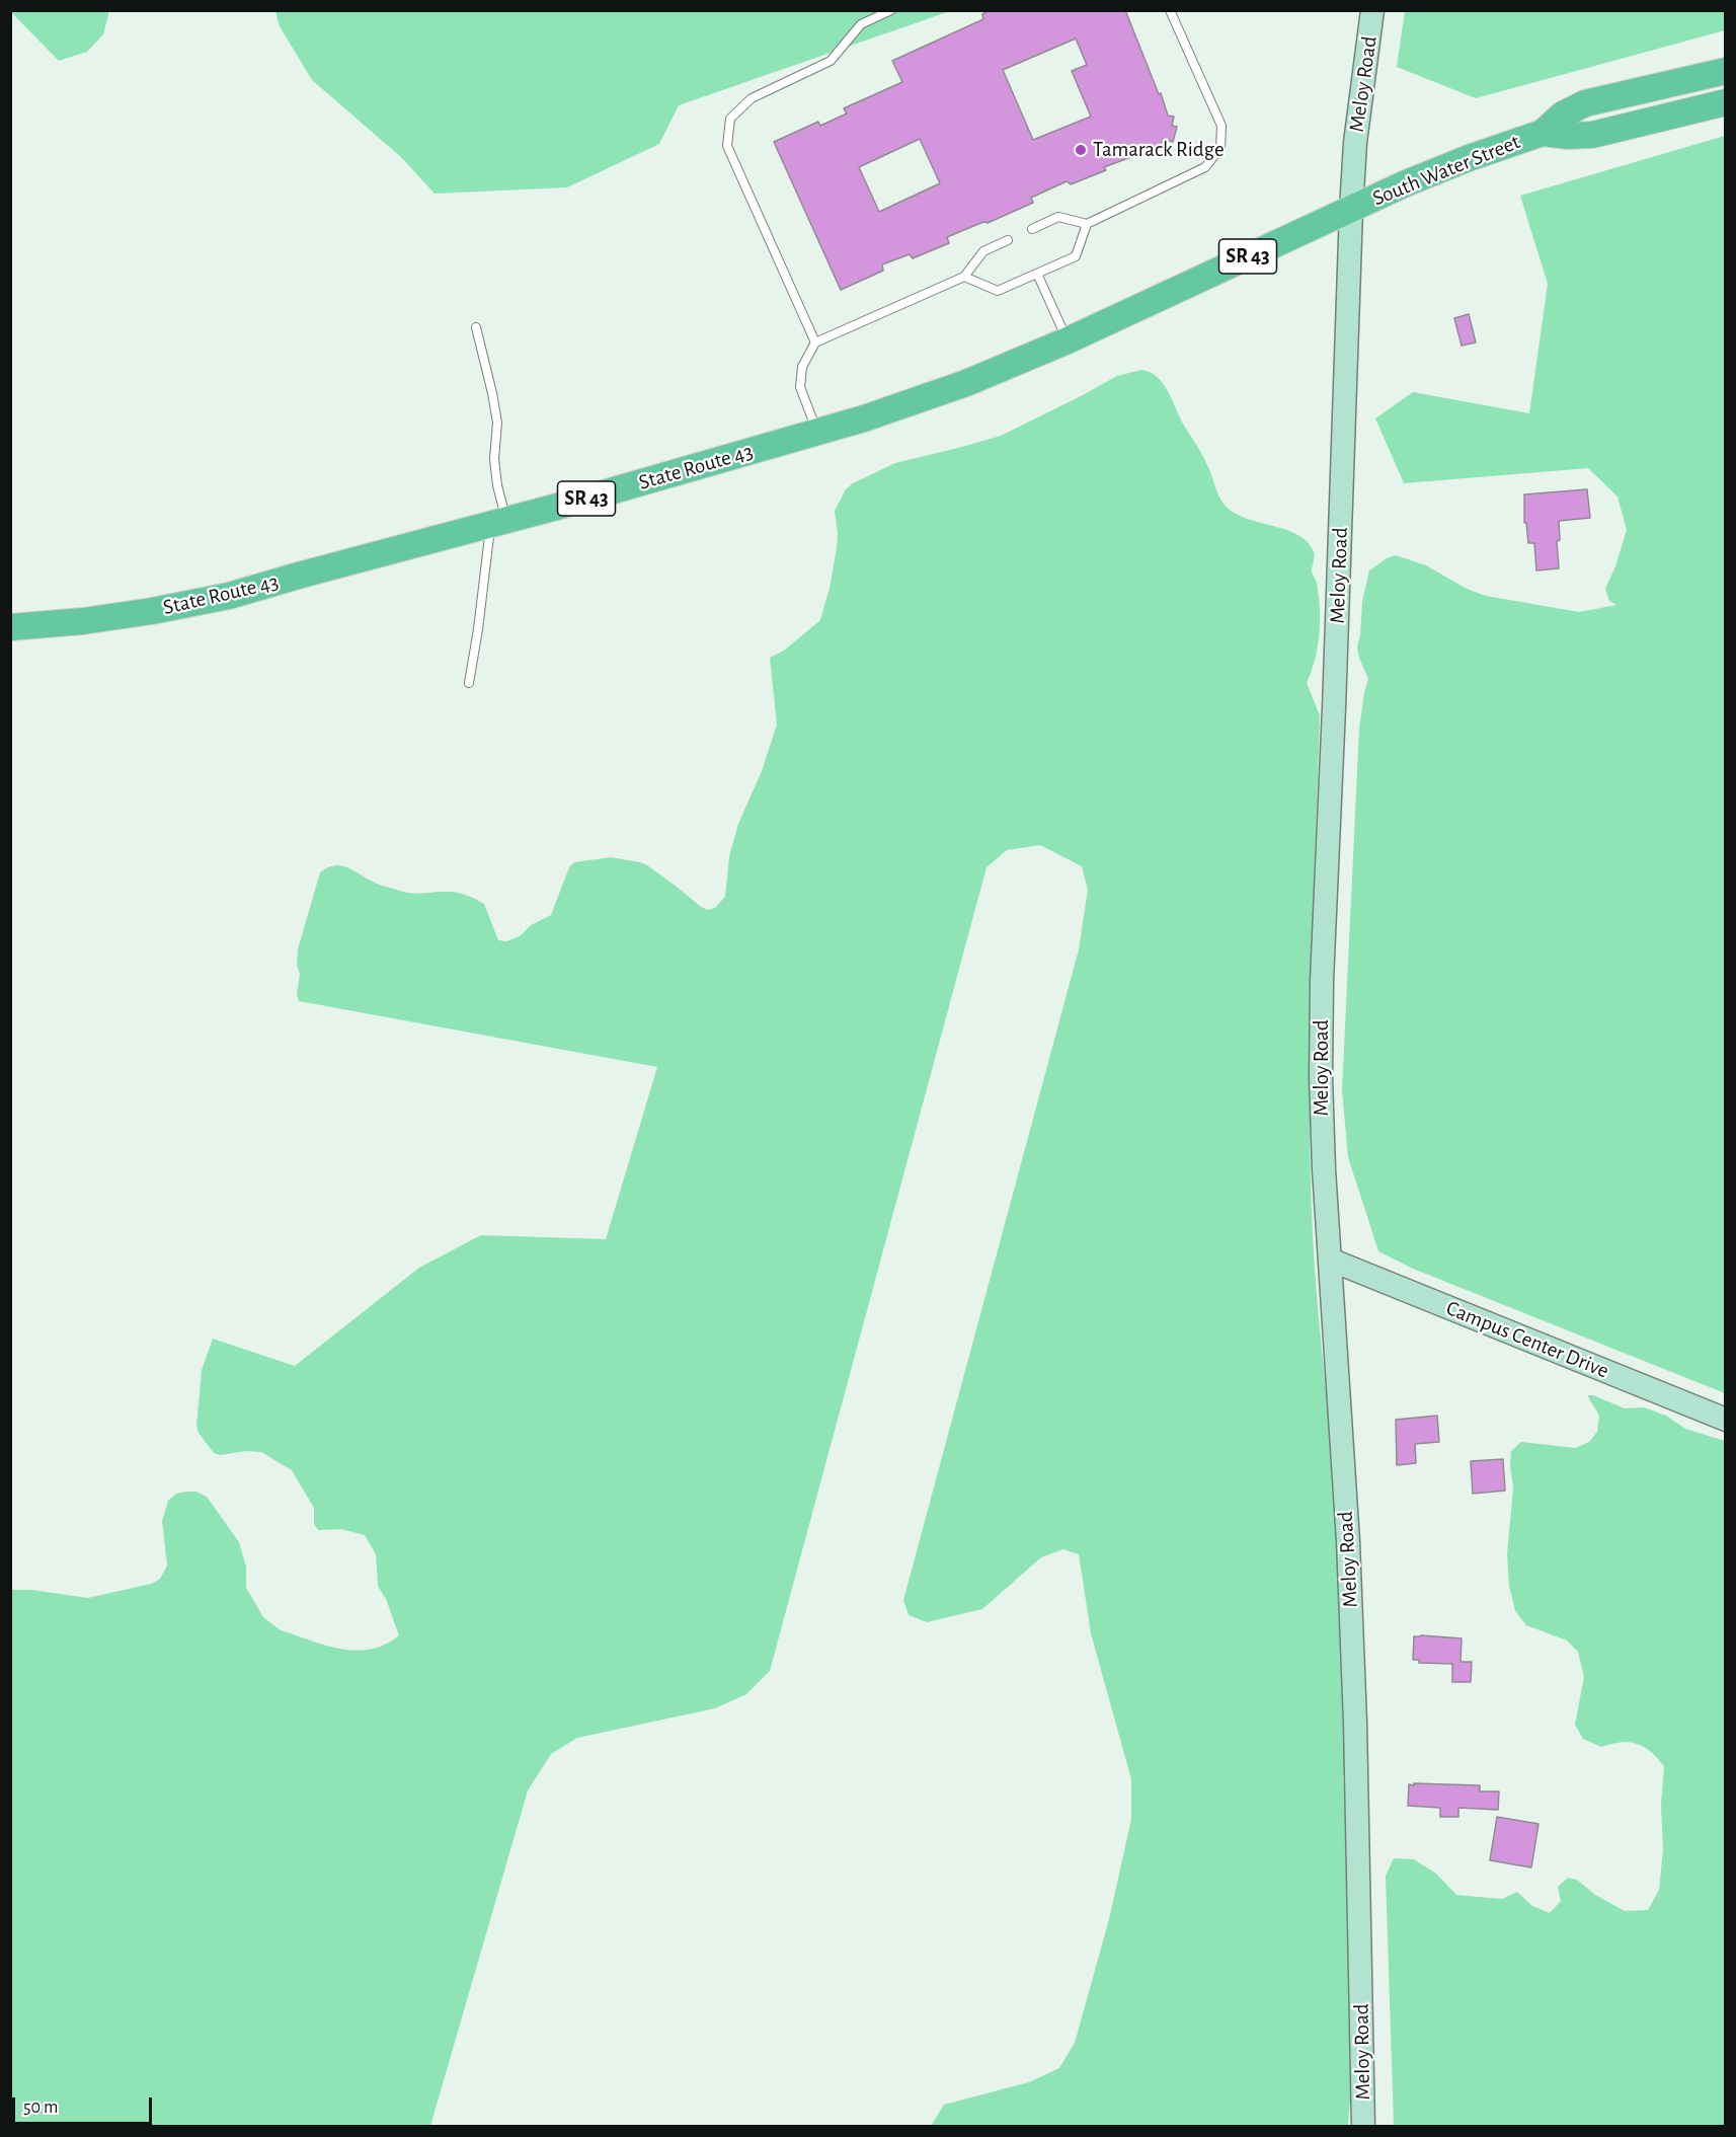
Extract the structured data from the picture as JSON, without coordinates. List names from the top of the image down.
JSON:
{
  "streets": {
    "main road": ["South Water Street", "SR 43", "State Route 43"],
    "street": ["Meloy Road", "Campus Center Drive"]
  },
  "crossings": [
    ["Meloy Road", "South Water Street"],
    ["Meloy Road", "State Route 43"],
    ["Meloy Road", "Campus Center Drive"],
    ["South Water Street", "State Route 43"]
  ],
  "places": ["Tamarack Ridge"],
  "scale_bar": "50 m"
}
